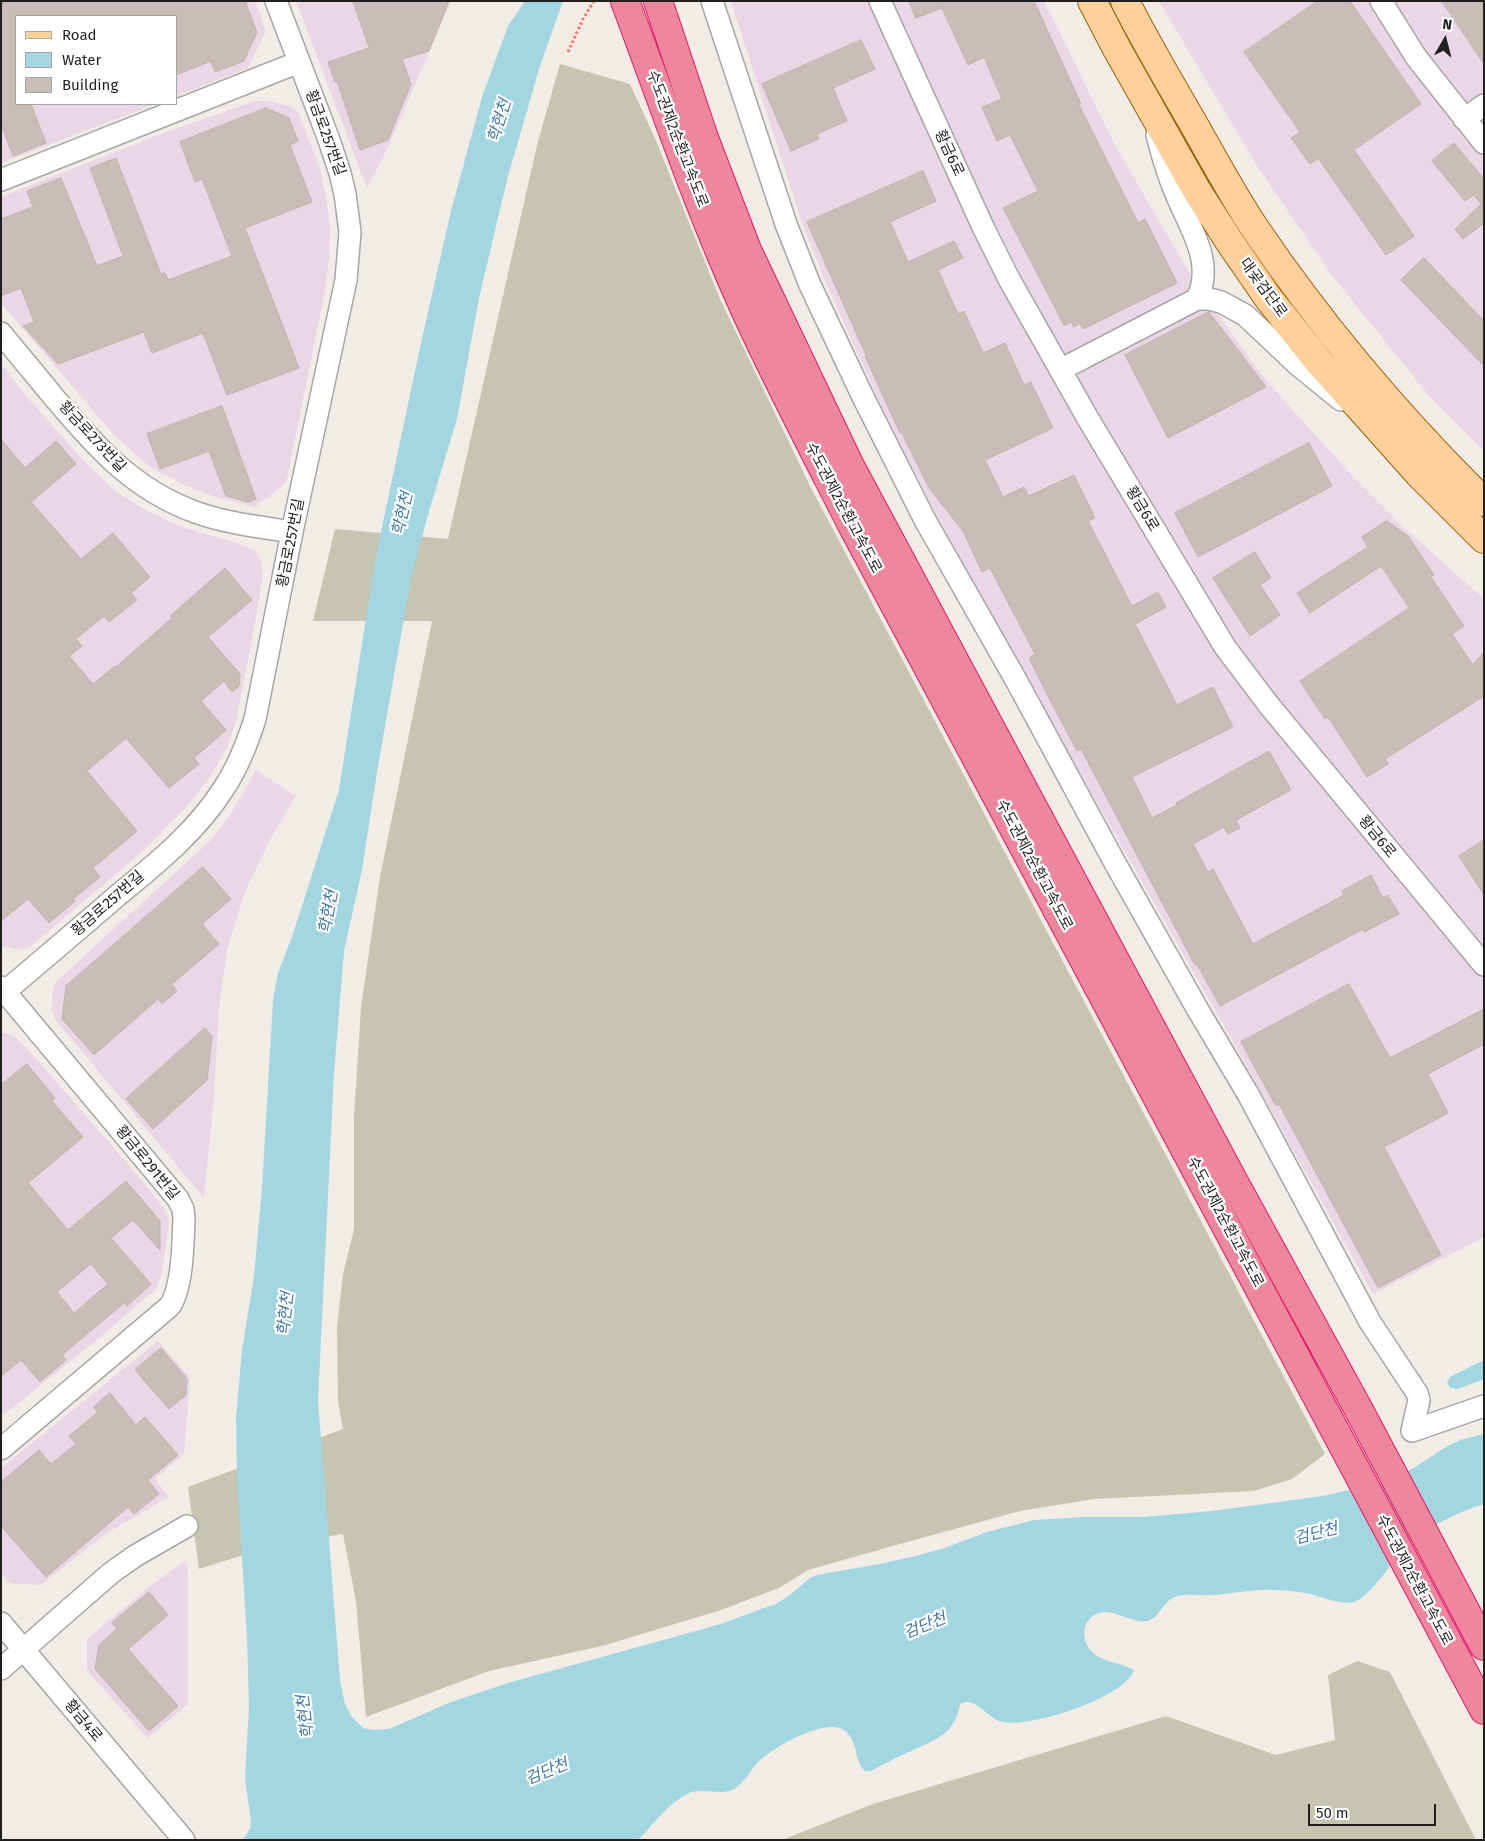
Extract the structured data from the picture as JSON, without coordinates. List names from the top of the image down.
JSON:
{
  "streets": {
    "highway": ["수도권제2순환고속도로"],
    "main road": ["대곶검단로"],
    "street": [
      "황금로257번길",
      "황금6로",
      "황금로273번길",
      "황금로291번길",
      "황금4로"
    ]
  },
  "crossings": [
    ["황금로257번길", "황금로273번길"],
    ["황금로257번길", "황금로291번길"]
  ],
  "water": ["학현천", "검단천"],
  "legend": ["Road", "Water", "Building"],
  "scale_bar": "50 m",
  "north": "top"
}
